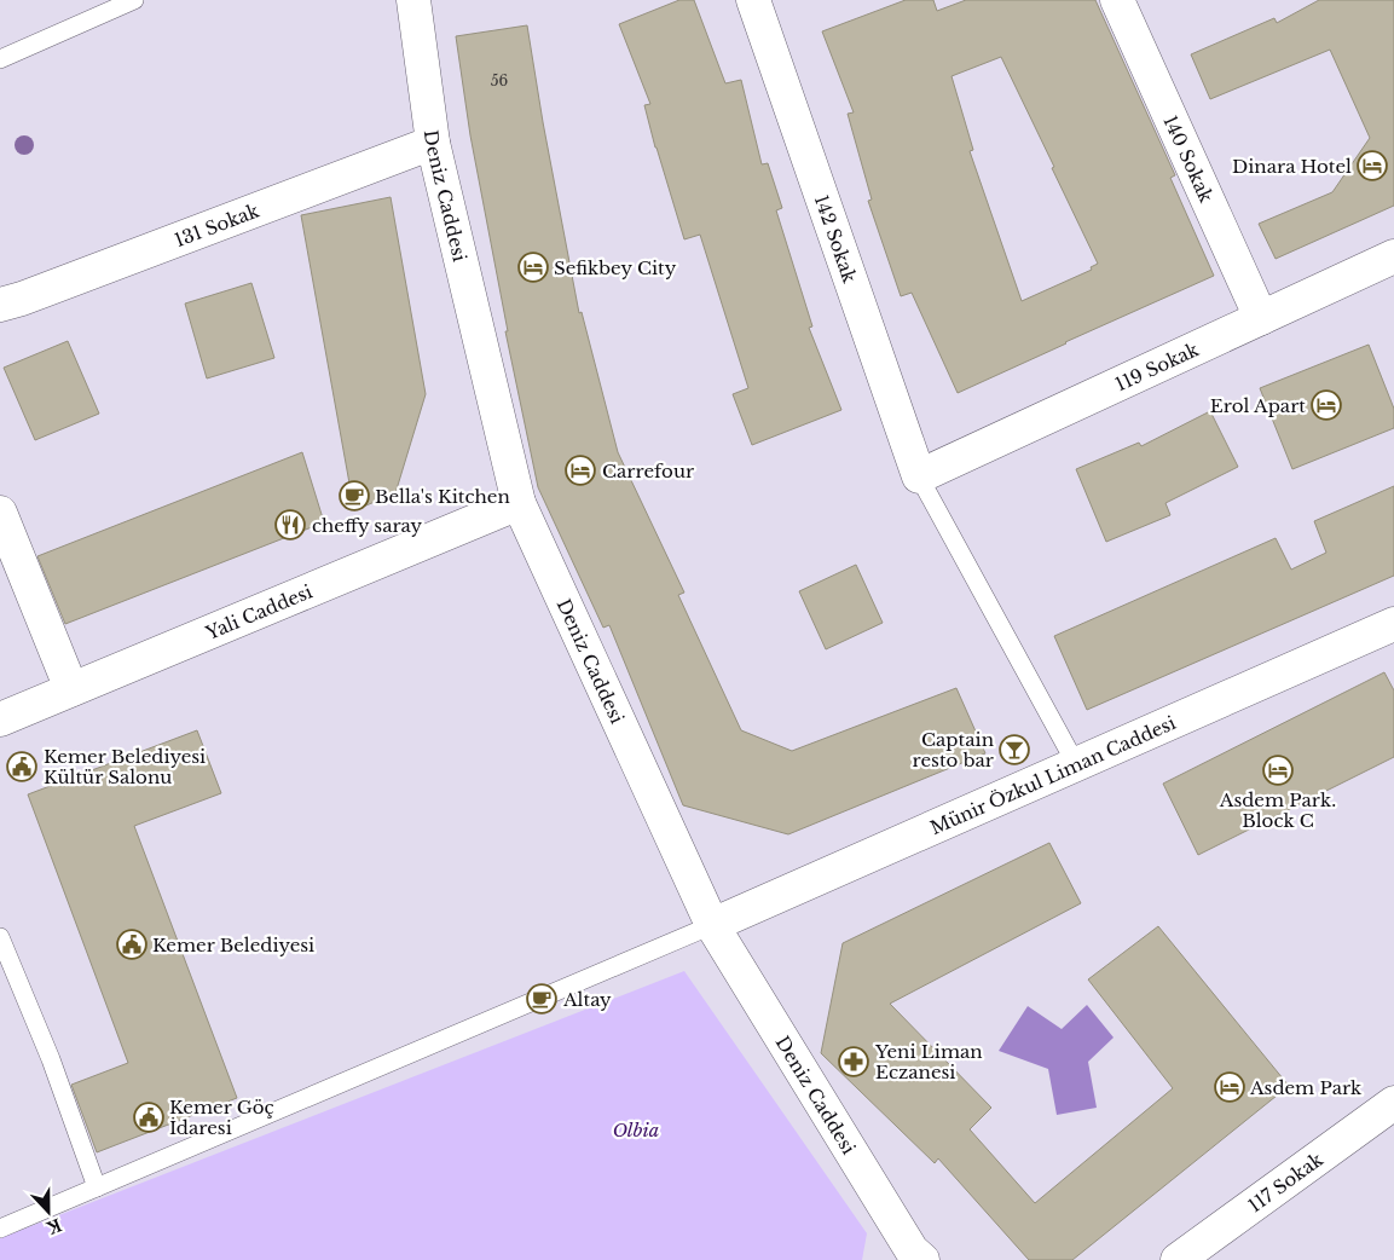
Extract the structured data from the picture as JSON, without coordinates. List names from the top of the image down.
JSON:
{
  "streets": {
    "street": [
      "140 Sokak",
      "Deniz Caddesi",
      "131 Sokak",
      "142 Sokak",
      "119 Sokak",
      "Yali Caddesi",
      "Münir Özkul Liman Caddesi",
      "117 Sokak"
    ]
  },
  "crossings": [
    ["140 Sokak", "119 Sokak"],
    ["Deniz Caddesi", "131 Sokak"],
    ["Deniz Caddesi", "Yali Caddesi"],
    ["Deniz Caddesi", "Münir Özkul Liman Caddesi"],
    ["142 Sokak", "119 Sokak"]
  ],
  "parks": ["Olbia"],
  "places": {
    "hotel": [
      "Dinara Hotel",
      "Sefikbey City",
      "Erol Apart",
      "Carrefour",
      "Asdem Park. Block C",
      "Asdem Park"
    ],
    "cafe": ["Bella's Kitchen", "Altay"],
    "restaurant": ["cheffy saray"],
    "bar": ["Captain resto bar"],
    "public building": ["Kemer Belediyesi Kültür Salonu", "Kemer Belediyesi", "Kemer Göç İdaresi"],
    "pharmacy": ["Yeni Liman Eczanesi"]
  },
  "house_numbers": ["56"],
  "north": "bottom"
}
